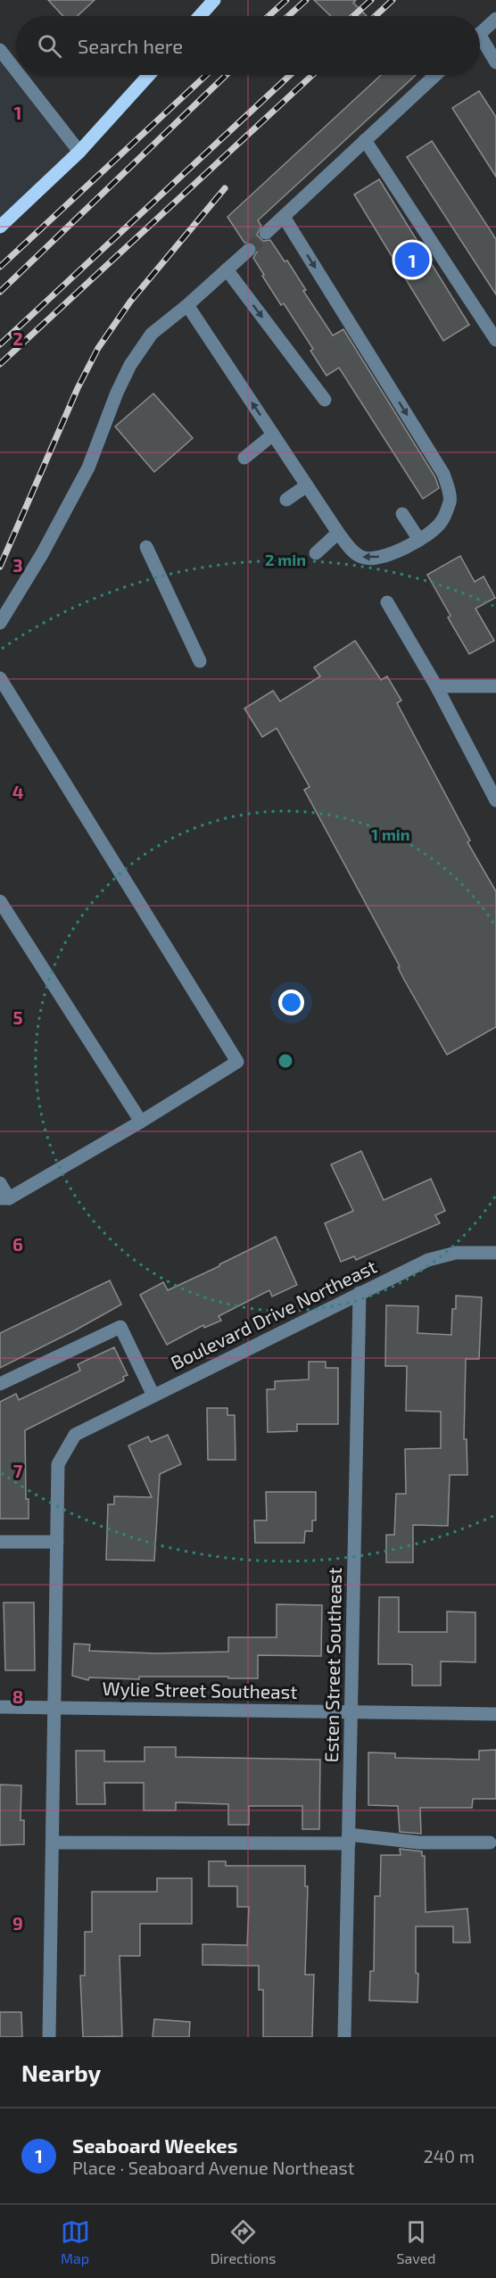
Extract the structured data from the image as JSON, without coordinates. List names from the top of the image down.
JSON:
{
  "streets": {
    "street": ["Boulevard Drive Northeast", "Esten Street Southeast", "Wylie Street Southeast"]
  },
  "crossings": [
    ["Boulevard Drive Northeast", "Esten Street Southeast"],
    ["Esten Street Southeast", "Wylie Street Southeast"]
  ],
  "page": {
    "search": "Search here",
    "pins": "1",
    "heading": "Nearby",
    "list": [
      {
        "mark": "1",
        "name": "Seaboard Weekes",
        "note": "Place · Seaboard Avenue Northeast",
        "value": "240 m"
      }
    ],
    "nav": ["Map", "Directions", "Saved"]
  },
  "grid": {
    "rows": [
      "1",
      "2",
      "3",
      "4",
      "5",
      "6",
      "7",
      "8",
      "9"
    ]
  },
  "rings": ["2 min", "1 min"]
}
